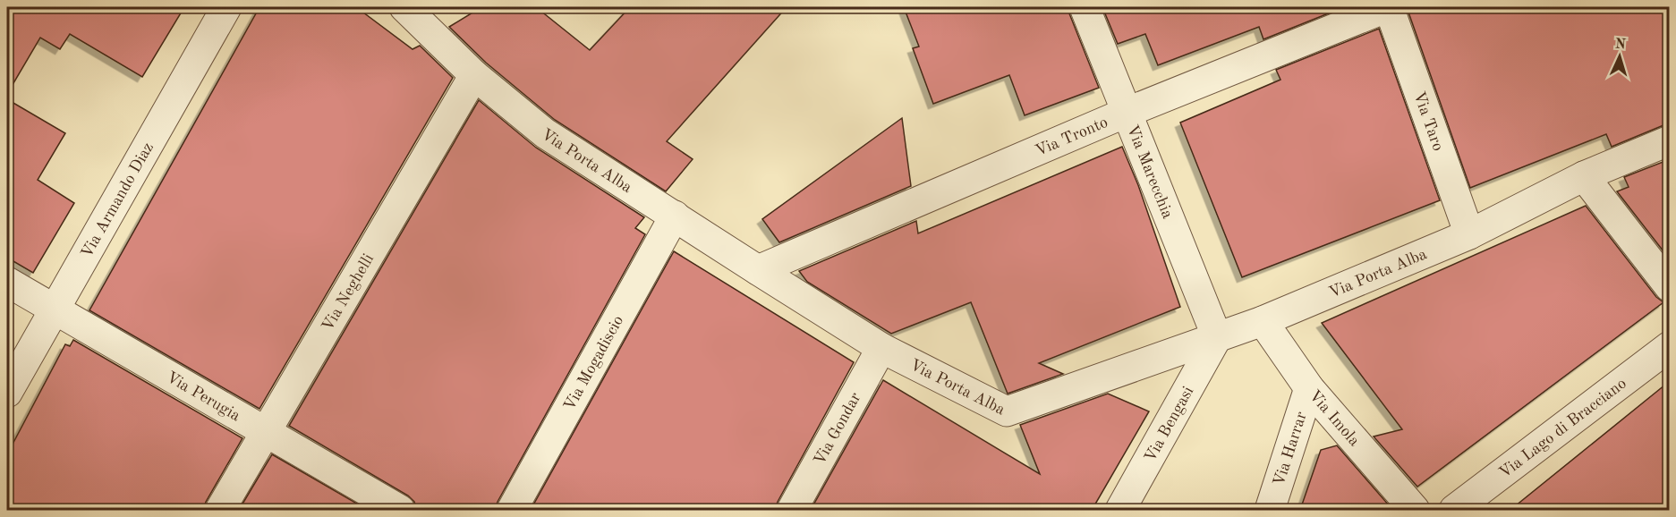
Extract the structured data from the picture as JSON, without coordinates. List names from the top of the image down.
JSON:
{
  "streets": {
    "street": [
      "Via Taro",
      "Via Tronto",
      "Via Porta Alba",
      "Via Marecchia",
      "Via Armando Diaz",
      "Via Neghelli",
      "Via Mogadiscio",
      "Via Perugia",
      "Via Imola",
      "Via Bengasi",
      "Via Lago di Bracciano",
      "Via Gondar",
      "Via Harrar"
    ]
  },
  "crossings": [
    ["Via Taro", "Via Tronto"],
    ["Via Taro", "Via Porta Alba"],
    ["Via Tronto", "Via Porta Alba"],
    ["Via Tronto", "Via Marecchia"],
    ["Via Porta Alba", "Via Marecchia"],
    ["Via Porta Alba", "Via Neghelli"],
    ["Via Porta Alba", "Via Mogadiscio"],
    ["Via Porta Alba", "Via Imola"],
    ["Via Porta Alba", "Via Bengasi"],
    ["Via Porta Alba", "Via Gondar"],
    ["Via Marecchia", "Via Bengasi"],
    ["Via Armando Diaz", "Via Perugia"],
    ["Via Neghelli", "Via Perugia"],
    ["Via Imola", "Via Harrar"]
  ],
  "north": "top"
}
